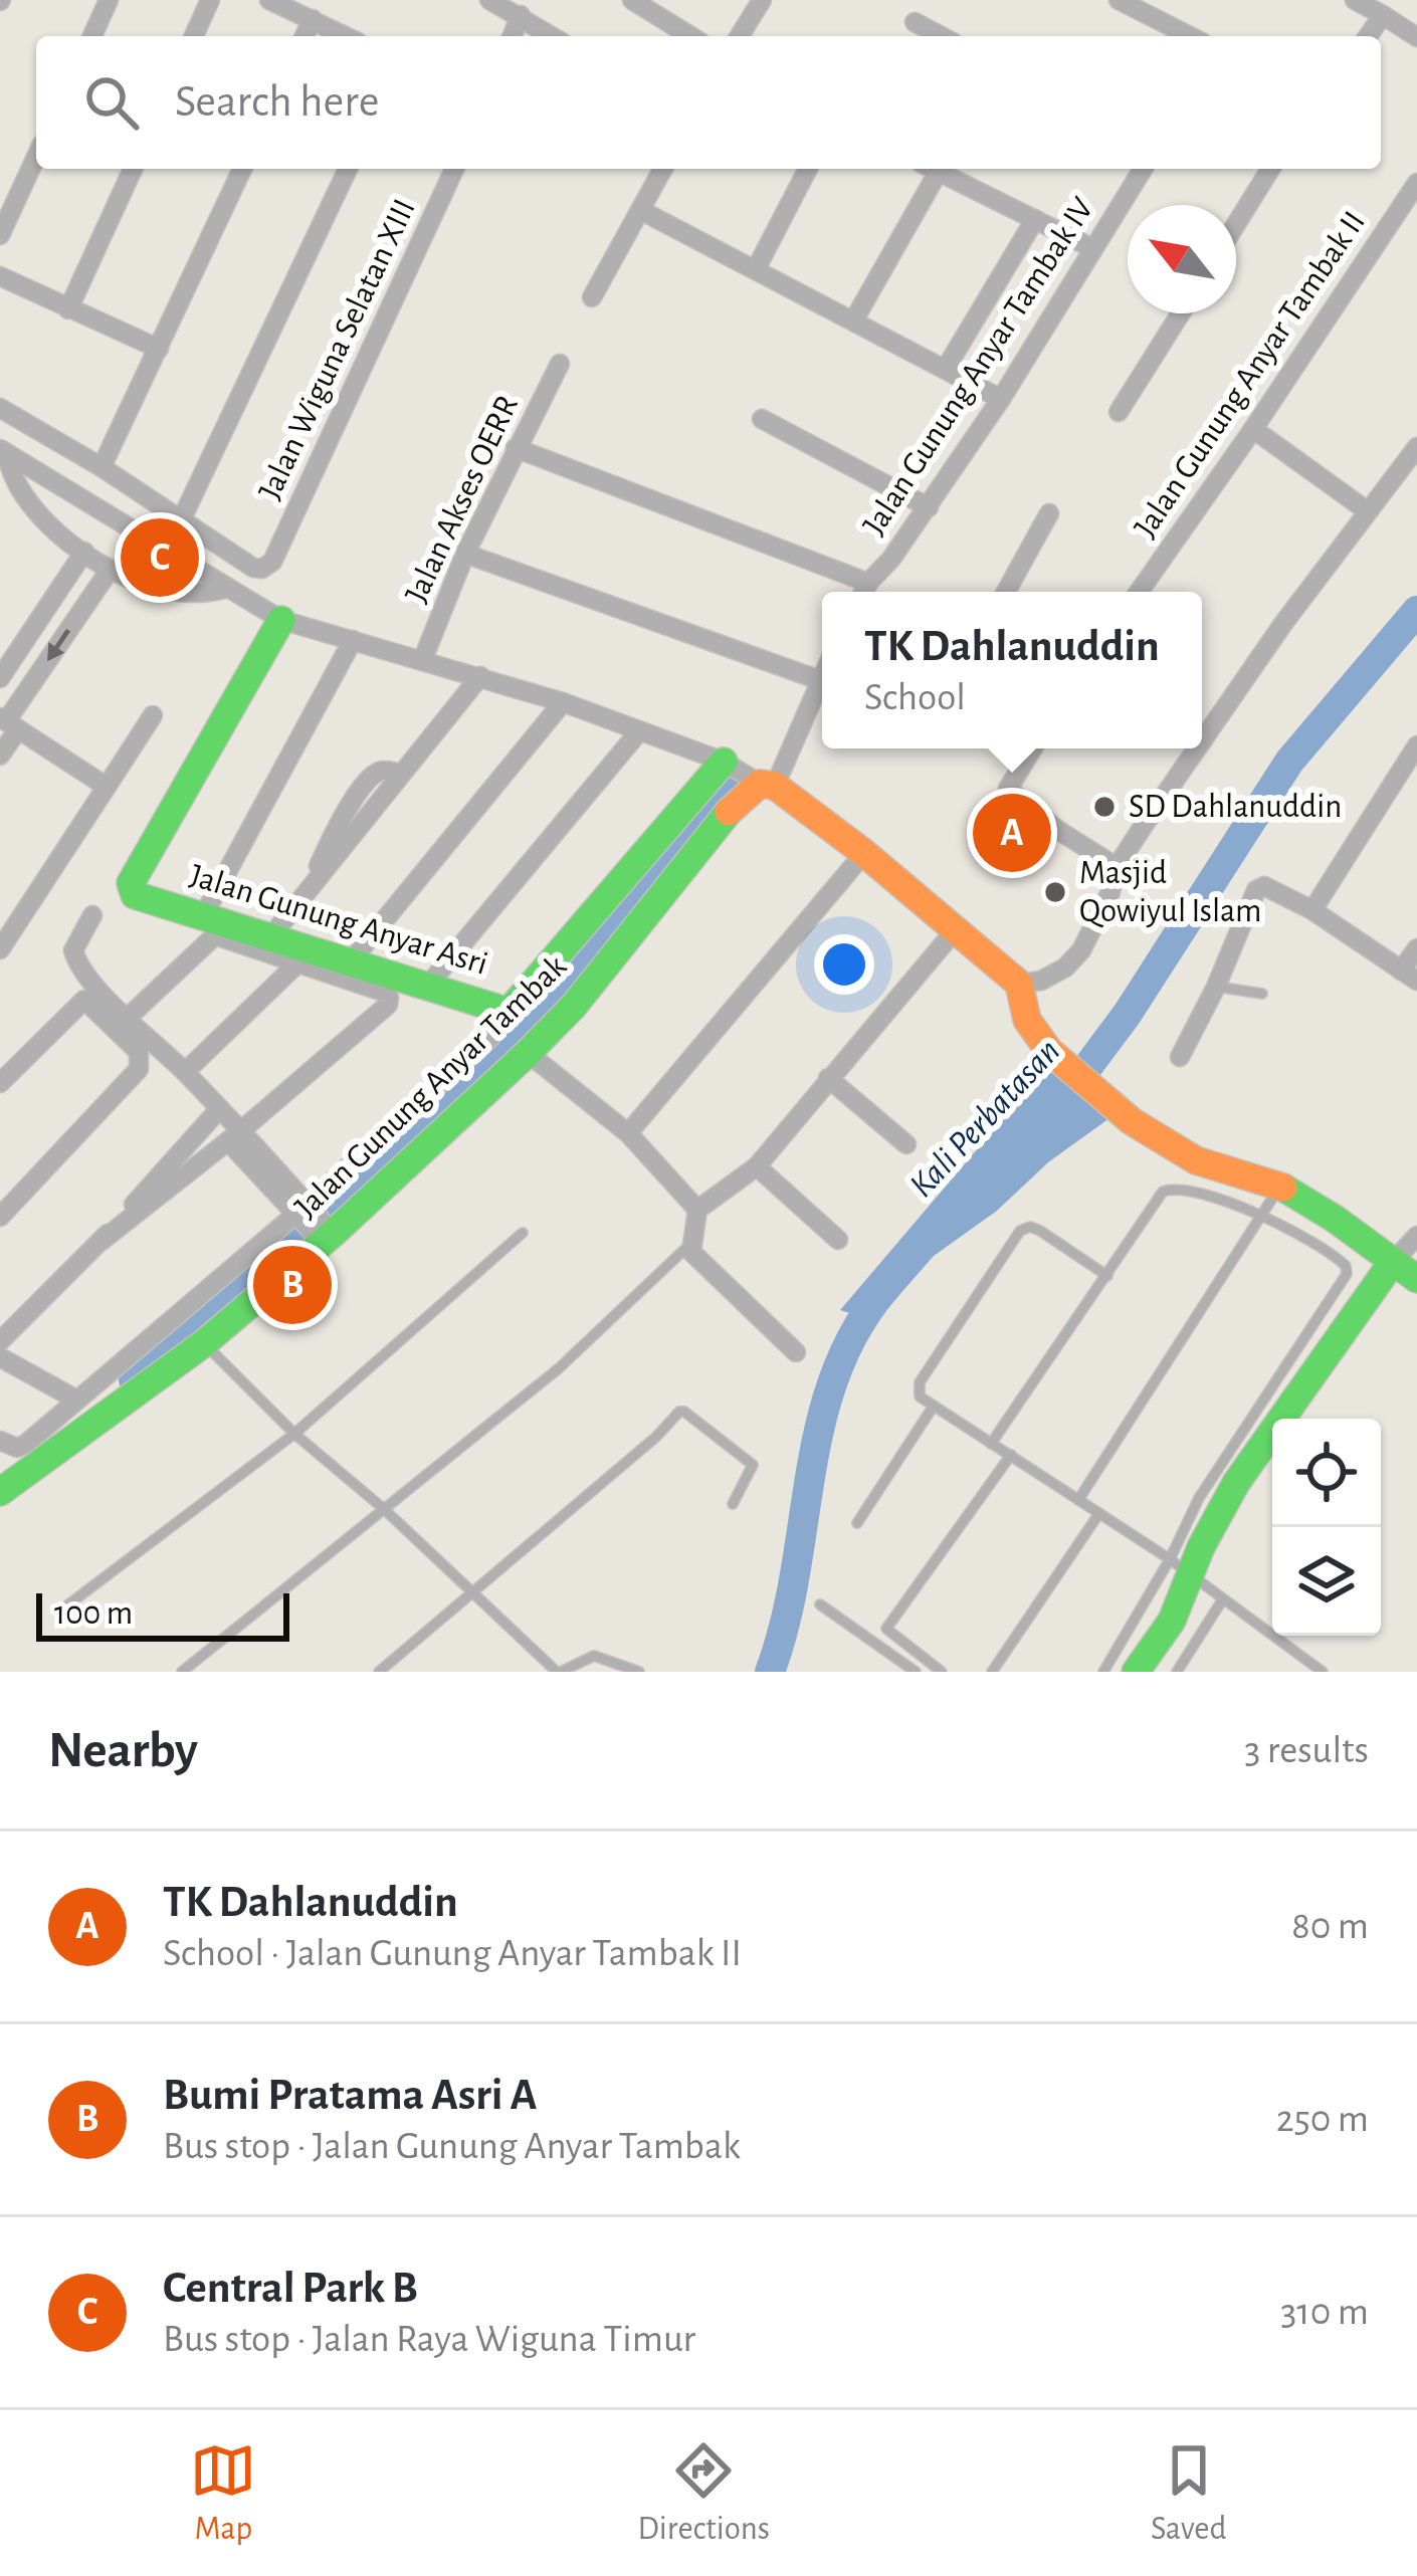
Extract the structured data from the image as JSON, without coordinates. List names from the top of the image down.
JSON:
{
  "streets": {
    "street": [
      "Jalan Wiguna Selatan XIII",
      "Jalan Gunung Anyar Tambak IV",
      "Jalan Gunung Anyar Tambak II",
      "Jalan Akses OERR",
      "Jalan Gunung Anyar Asri",
      "Jalan Gunung Anyar Tambak"
    ]
  },
  "crossings": [
    ["Jalan Gunung Anyar Asri", "Jalan Gunung Anyar Tambak"]
  ],
  "water": ["Kali Perbatasan"],
  "places": ["SD Dahlanuddin", "Masjid Qowiyul Islam"],
  "scale_bar": "100 m",
  "north": "top left",
  "page": {
    "search": "Search here",
    "pins": ["C", "A", "B"],
    "popup": ["TK Dahlanuddin", "School"],
    "scale": "100 m",
    "heading": ["Nearby", "3 results"],
    "list": [
      {
        "mark": "A",
        "name": "TK Dahlanuddin",
        "note": "School · Jalan Gunung Anyar Tambak II",
        "value": "80 m"
      },
      {
        "mark": "B",
        "name": "Bumi Pratama Asri A",
        "note": "Bus stop · Jalan Gunung Anyar Tambak",
        "value": "250 m"
      },
      {
        "mark": "C",
        "name": "Central Park B",
        "note": "Bus stop · Jalan Raya Wiguna Timur",
        "value": "310 m"
      }
    ],
    "nav": ["Map", "Directions", "Saved"]
  }
}
